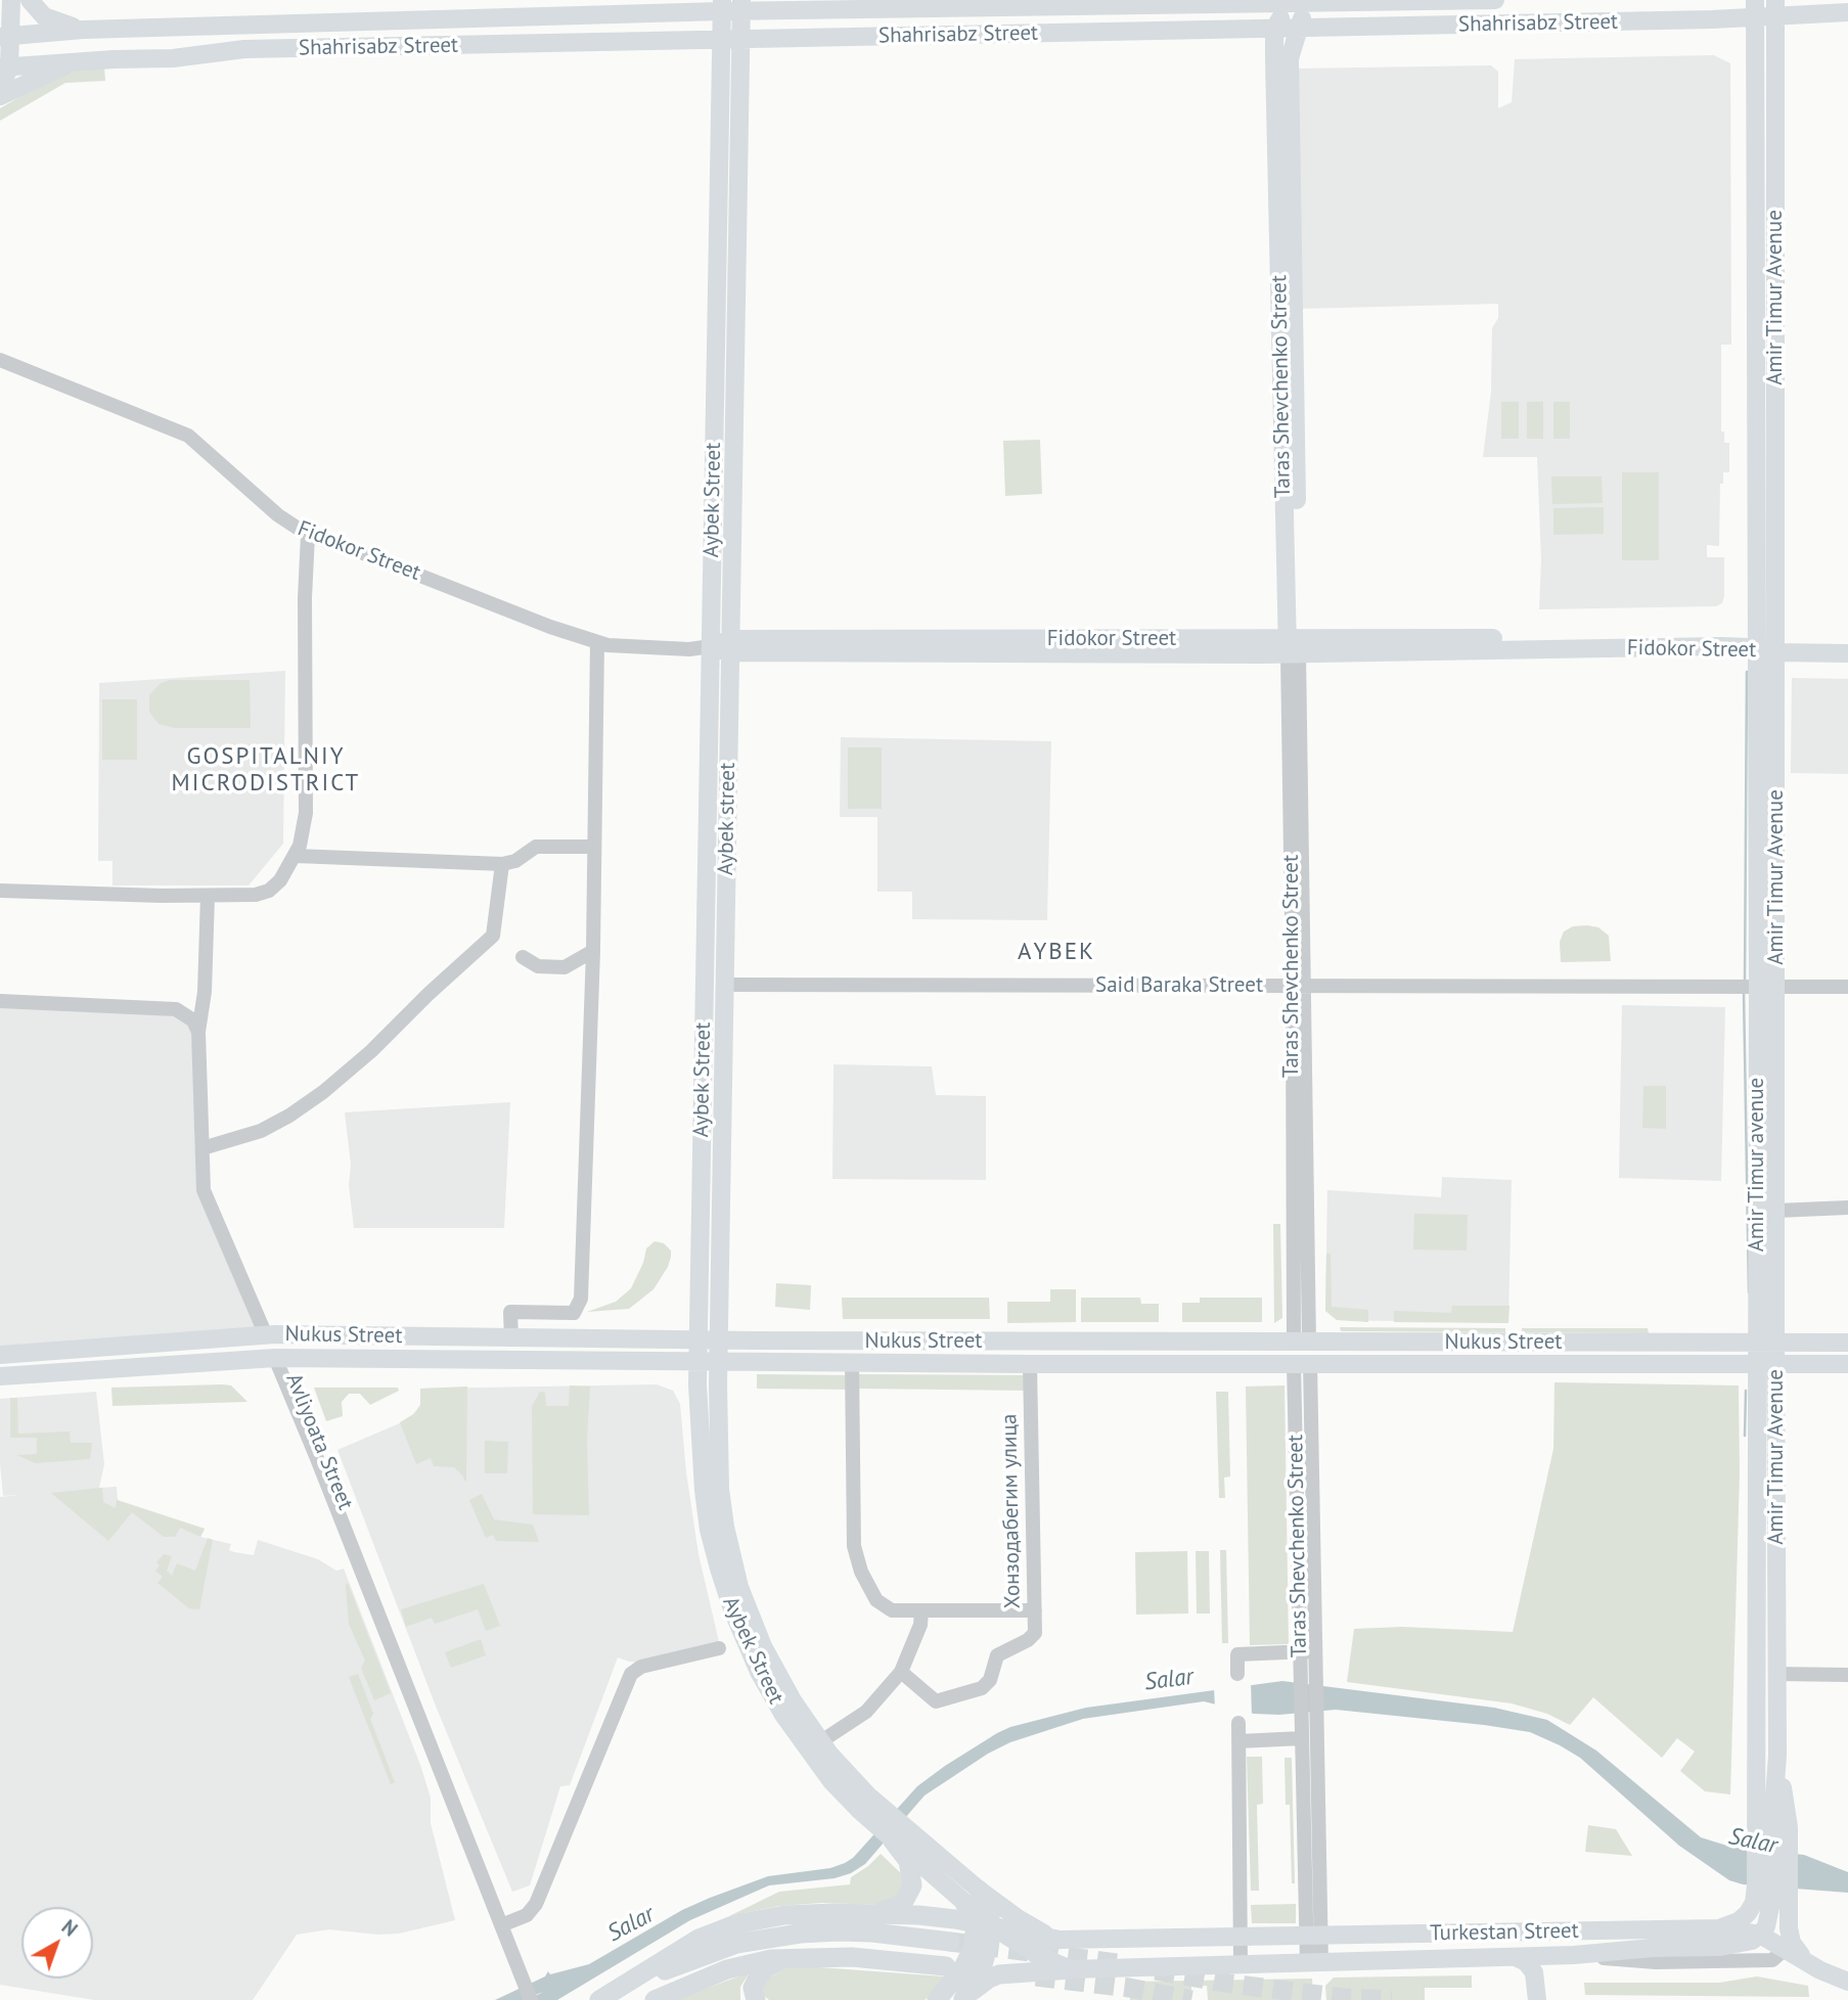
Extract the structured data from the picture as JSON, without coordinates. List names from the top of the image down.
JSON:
{
  "streets": {
    "main road": [
      "Shahrisabz Street",
      "Amir Timur Avenue",
      "Taras Shevchenko Street",
      "Aybek Street",
      "Fidokor Street",
      "Aybek street",
      "Amir Timur avenue",
      "Nukus Street",
      "Avliyoata Street",
      "Turkestan Street"
    ],
    "street": ["Said Baraka Street", "Хонзодабегим улица"]
  },
  "crossings": [
    ["Shahrisabz Street", "Amir Timur Avenue"],
    ["Shahrisabz Street", "Taras Shevchenko Street"],
    ["Shahrisabz Street", "Aybek Street"],
    ["Amir Timur Avenue", "Fidokor Street"],
    ["Amir Timur Avenue", "Said Baraka Street"],
    ["Amir Timur Avenue", "Amir Timur avenue"],
    ["Amir Timur Avenue", "Nukus Street"],
    ["Amir Timur Avenue", "Turkestan Street"],
    ["Taras Shevchenko Street", "Fidokor Street"],
    ["Taras Shevchenko Street", "Said Baraka Street"],
    ["Taras Shevchenko Street", "Nukus Street"],
    ["Taras Shevchenko Street", "Turkestan Street"],
    ["Aybek Street", "Fidokor Street"],
    ["Aybek Street", "Aybek street"],
    ["Aybek Street", "Said Baraka Street"],
    ["Aybek Street", "Nukus Street"],
    ["Aybek Street", "Turkestan Street"],
    ["Fidokor Street", "Aybek street"],
    ["Aybek street", "Said Baraka Street"],
    ["Said Baraka Street", "Amir Timur avenue"],
    ["Amir Timur avenue", "Nukus Street"],
    ["Nukus Street", "Avliyoata Street"],
    ["Nukus Street", "Хонзодабегим улица"]
  ],
  "districts": ["GOSPITALNIY MICRODISTRICT", "АYBEK"],
  "water": ["Salar"],
  "north": "top right"
}
